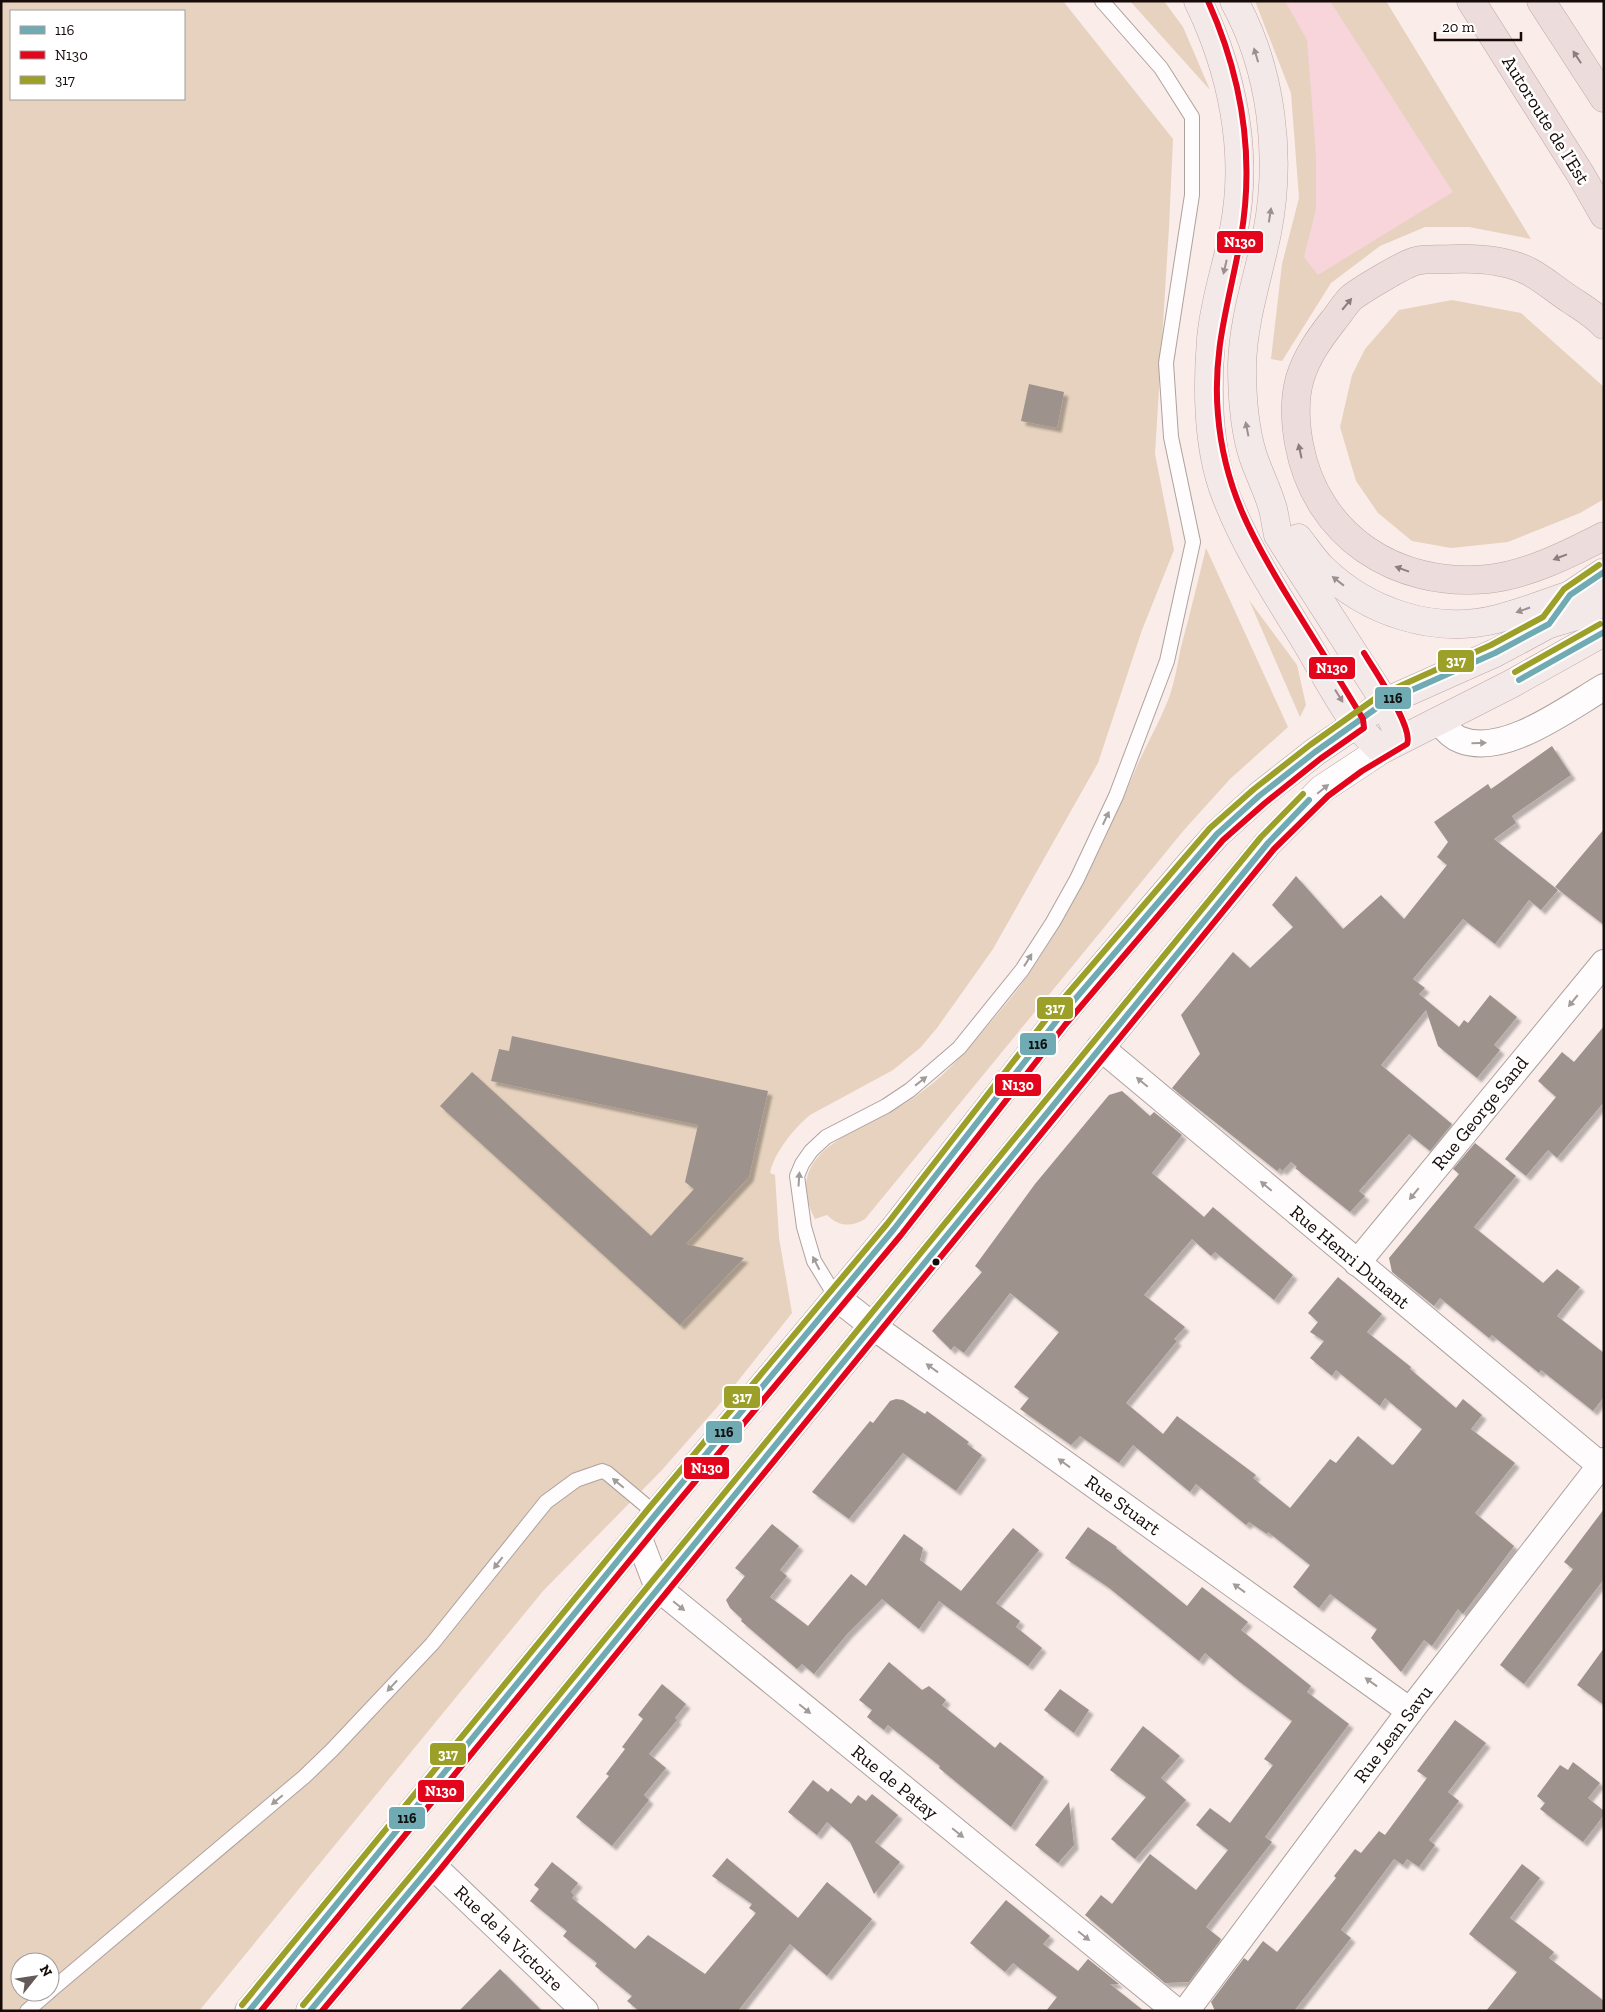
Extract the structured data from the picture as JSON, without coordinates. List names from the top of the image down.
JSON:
{
  "streets": {
    "highway": ["Autoroute de l’Est"],
    "street": [
      "Rue George Sand",
      "Rue Henri Dunant",
      "Rue Stuart",
      "Rue Jean Savu",
      "Rue de Patay",
      "Rue de la Victoire"
    ]
  },
  "crossings": [
    ["Rue George Sand", "Rue Henri Dunant"],
    ["Rue Henri Dunant", "Rue Jean Savu"],
    ["Rue Stuart", "Rue Jean Savu"]
  ],
  "one_way": [
    "Rue George Sand",
    "Rue Henri Dunant",
    "Rue Stuart",
    "Rue de Patay"
  ],
  "lines": ["transit line N130", "transit line 317", "transit line 116"],
  "legend": ["116", "N130", "317"],
  "scale_bar": "20 m",
  "north": "top right"
}
